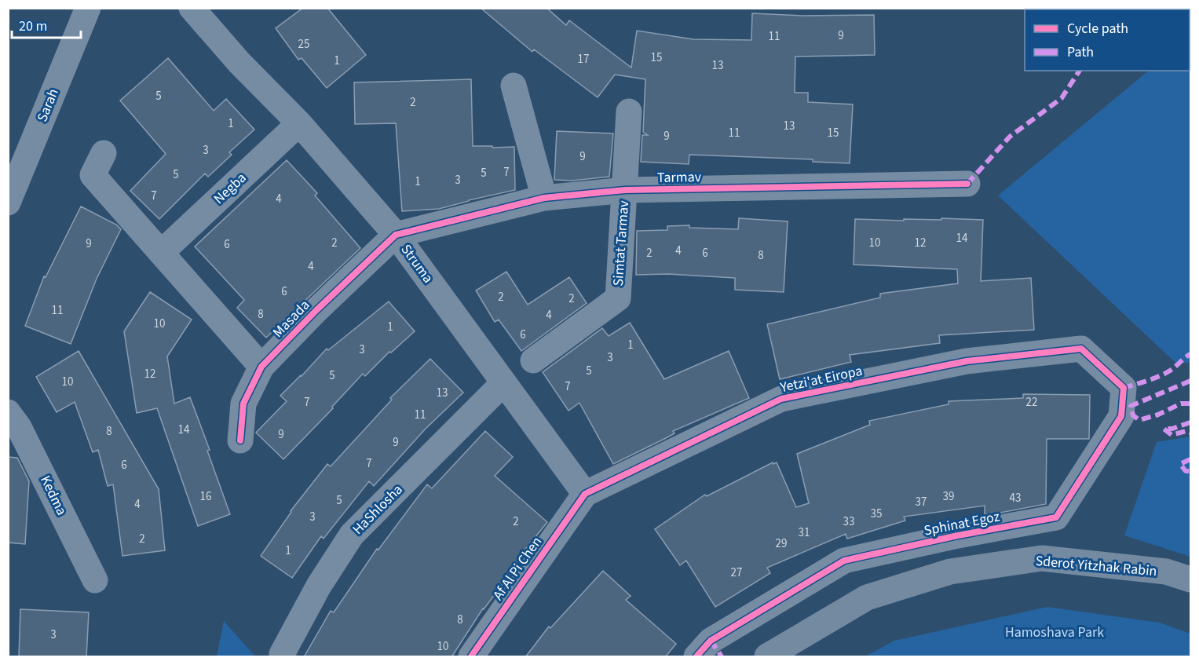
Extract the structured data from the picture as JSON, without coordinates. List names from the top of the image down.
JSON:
{
  "streets": {
    "main road": ["Sderot Yitzhak Rabin"],
    "street": [
      "Sarah",
      "Tarmav",
      "Negba",
      "Simtat Tarmav",
      "Struma",
      "Masada",
      "Yetzi'at Eiropa",
      "Kedma",
      "HaShlosha",
      "Sphinat Egoz",
      "Af Al Pi Chen"
    ]
  },
  "crossings": [
    ["Tarmav", "Simtat Tarmav"],
    ["Tarmav", "Struma"],
    ["Tarmav", "Masada"],
    ["Negba", "Struma"],
    ["Struma", "Masada"],
    ["Struma", "Yetzi'at Eiropa"],
    ["Struma", "HaShlosha"],
    ["Struma", "Af Al Pi Chen"],
    ["Yetzi'at Eiropa", "Sphinat Egoz"],
    ["Yetzi'at Eiropa", "Af Al Pi Chen"]
  ],
  "parks": ["Hamoshava Park"],
  "house_numbers": [
    "9",
    "11",
    "25",
    "15",
    "17",
    "1",
    "13",
    "5",
    "2",
    "1",
    "13",
    "11",
    "15",
    "9",
    "3",
    "9",
    "7",
    "5",
    "5",
    "3",
    "1",
    "7",
    "4",
    "14",
    "2",
    "10",
    "12",
    "9",
    "6",
    "4",
    "2",
    "6",
    "8",
    "4",
    "6",
    "2",
    "2",
    "11",
    "8",
    "4",
    "10",
    "1",
    "6",
    "1",
    "3",
    "3",
    "5",
    "12",
    "5",
    "10",
    "7",
    "13",
    "7",
    "22",
    "11",
    "14",
    "8",
    "9",
    "9",
    "7",
    "6",
    "16",
    "39",
    "43",
    "5",
    "37",
    "4",
    "35",
    "3",
    "2",
    "33",
    "31",
    "2",
    "29",
    "1",
    "27",
    "8",
    "3",
    "10"
  ],
  "legend": ["Cycle path", "Path"],
  "scale_bar": "20 m"
}
